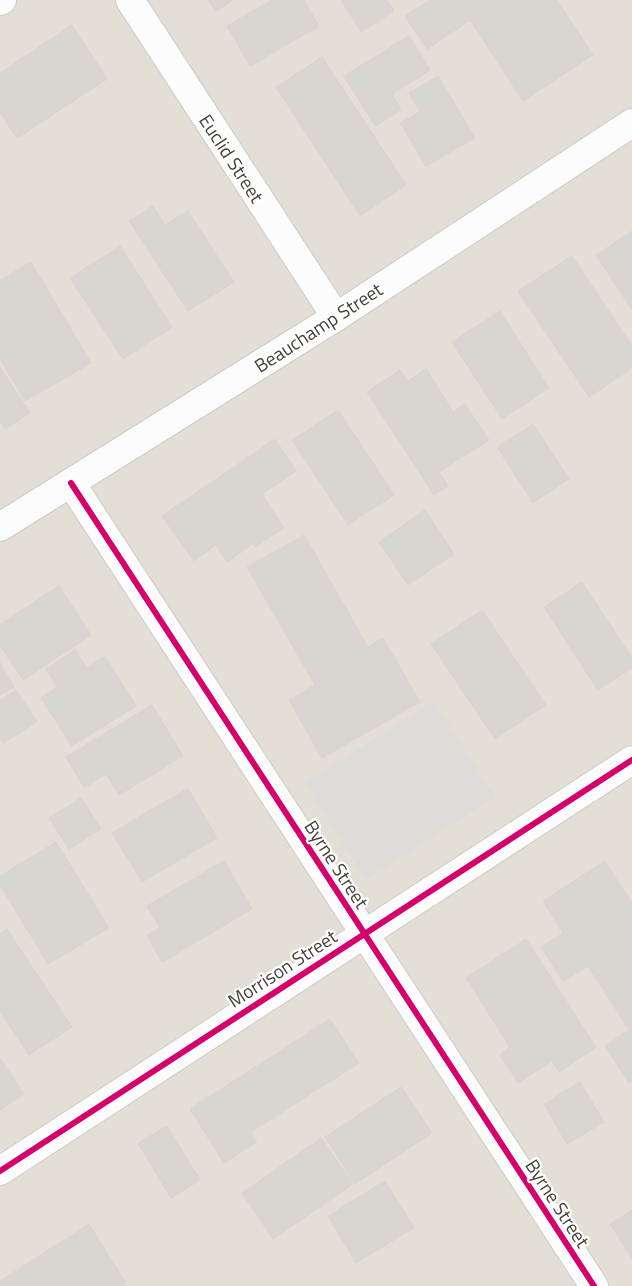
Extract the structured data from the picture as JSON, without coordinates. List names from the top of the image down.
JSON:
{
  "streets": {
    "street": [
      "Euclid Street",
      "Beauchamp Street",
      "Byrne Street",
      "Morrison Street"
    ]
  },
  "crossings": [
    ["Euclid Street", "Beauchamp Street"],
    ["Beauchamp Street", "Byrne Street"],
    ["Byrne Street", "Morrison Street"]
  ]
}
